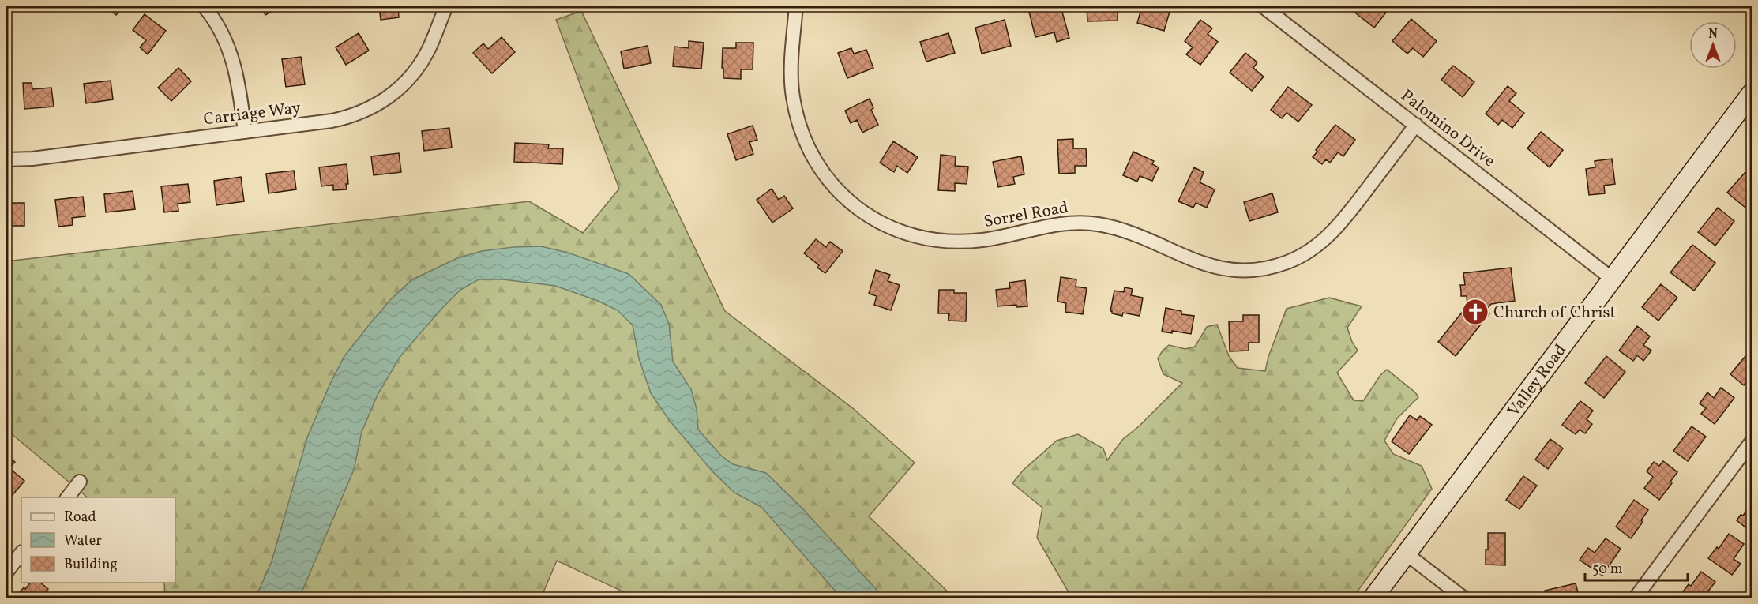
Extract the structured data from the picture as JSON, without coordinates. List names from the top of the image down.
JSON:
{
  "streets": {
    "street": [
      "Carriage Way",
      "Palomino Drive",
      "Sorrel Road",
      "Valley Road"
    ]
  },
  "crossings": [
    ["Palomino Drive", "Sorrel Road"],
    ["Palomino Drive", "Valley Road"]
  ],
  "places": {
    "church": ["Church of Christ"]
  },
  "legend": ["Road", "Water", "Building"],
  "scale_bar": "50 m",
  "north": "top"
}
